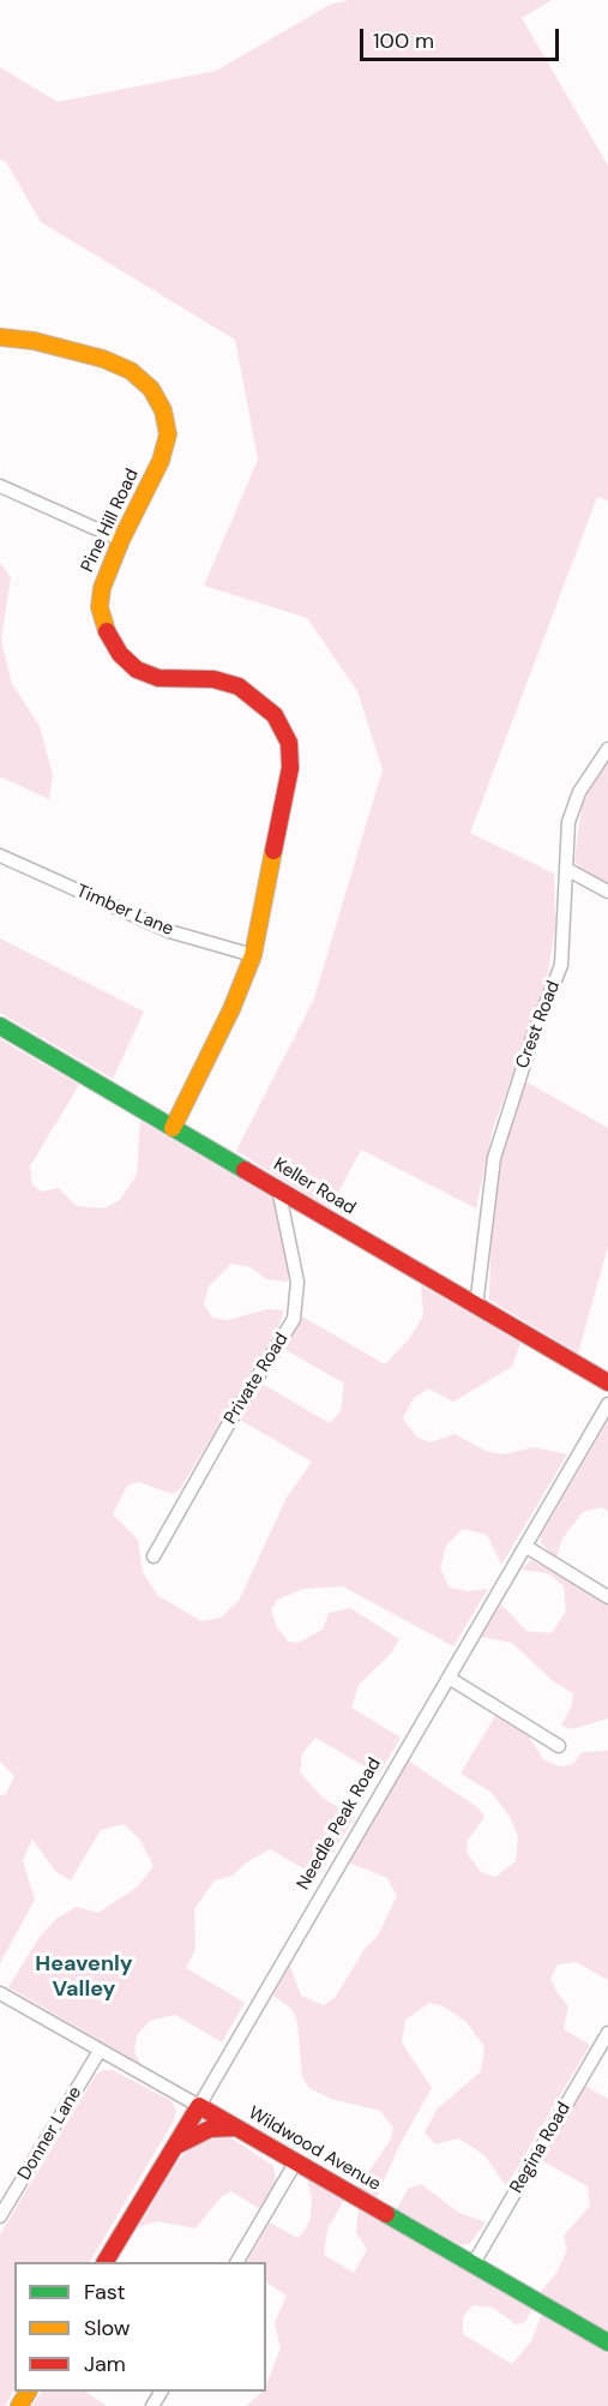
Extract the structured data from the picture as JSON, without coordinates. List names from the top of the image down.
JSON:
{
  "streets": {
    "street": [
      "Pine Hill Road",
      "Timber Lane",
      "Crest Road",
      "Keller Road",
      "Private Road",
      "Needle Peak Road",
      "Donner Lane",
      "Regina Road",
      "Wildwood Avenue"
    ]
  },
  "crossings": [
    ["Pine Hill Road", "Timber Lane"],
    ["Pine Hill Road", "Keller Road"],
    ["Crest Road", "Keller Road"],
    ["Keller Road", "Private Road"],
    ["Needle Peak Road", "Wildwood Avenue"],
    ["Donner Lane", "Wildwood Avenue"],
    ["Regina Road", "Wildwood Avenue"]
  ],
  "districts": ["Heavenly Valley"],
  "legend": ["Fast", "Slow", "Jam"],
  "scale_bar": "100 m"
}
